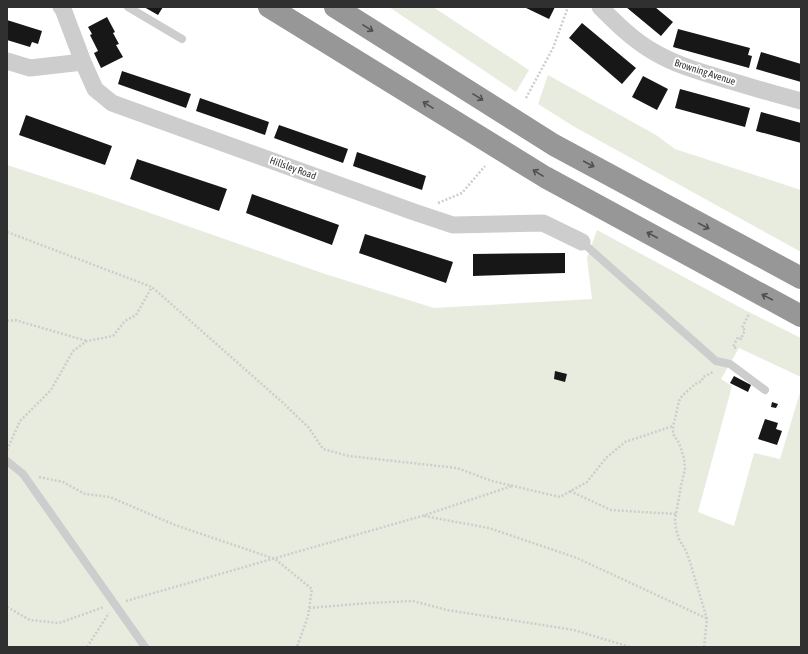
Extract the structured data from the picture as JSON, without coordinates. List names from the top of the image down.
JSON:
{
  "streets": {
    "street": ["Browning Avenue", "Hillsley Road"]
  }
}
